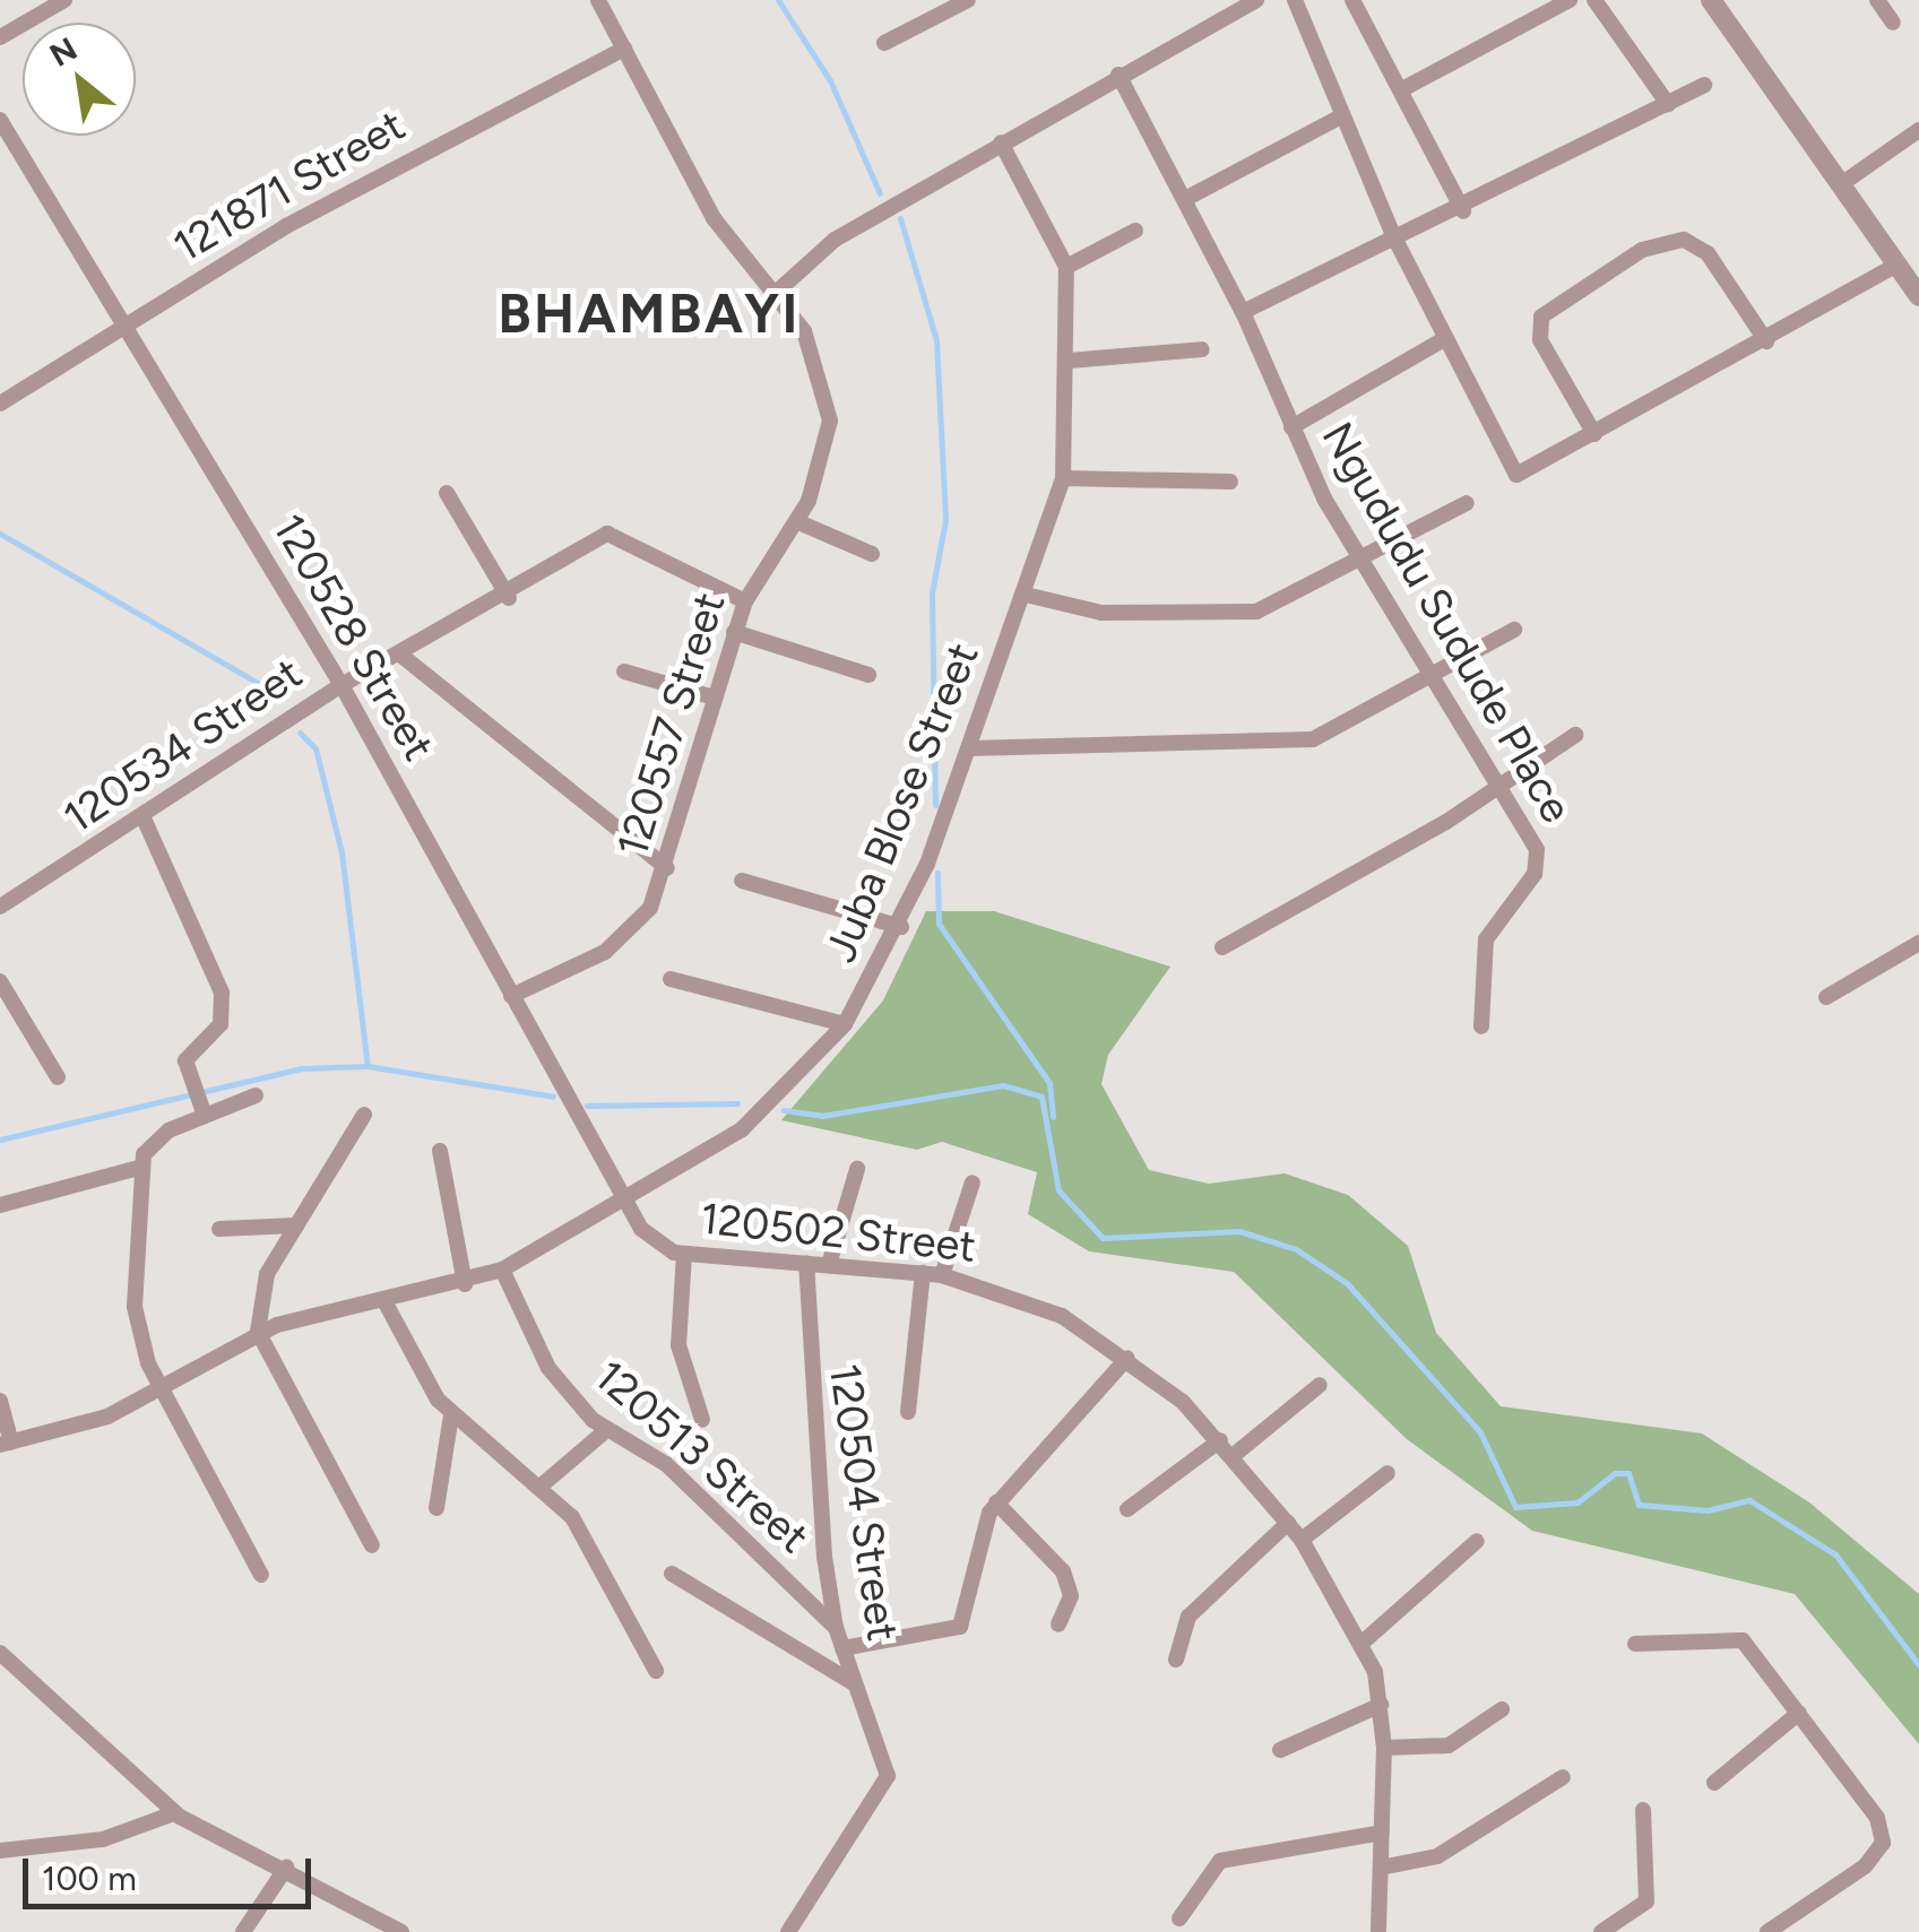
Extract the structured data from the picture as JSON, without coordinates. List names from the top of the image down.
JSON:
{
  "streets": {
    "street": [
      "121871 Street",
      "Ngududu Sudude Place",
      "120528 Street",
      "120557 Street",
      "120534 Street",
      "Juba Blose Street",
      "120502 Street",
      "120513 Street",
      "120504 Street"
    ]
  },
  "crossings": [
    ["121871 Street", "120528 Street"],
    ["121871 Street", "120557 Street"],
    ["120528 Street", "120557 Street"],
    ["120528 Street", "120534 Street"],
    ["120528 Street", "Juba Blose Street"],
    ["120528 Street", "120502 Street"],
    ["120557 Street", "120534 Street"],
    ["Juba Blose Street", "120502 Street"],
    ["Juba Blose Street", "120513 Street"],
    ["120502 Street", "120504 Street"],
    ["120513 Street", "120504 Street"]
  ],
  "districts": ["BHAMBAYI"],
  "scale_bar": "100 m",
  "north": "top left"
}
